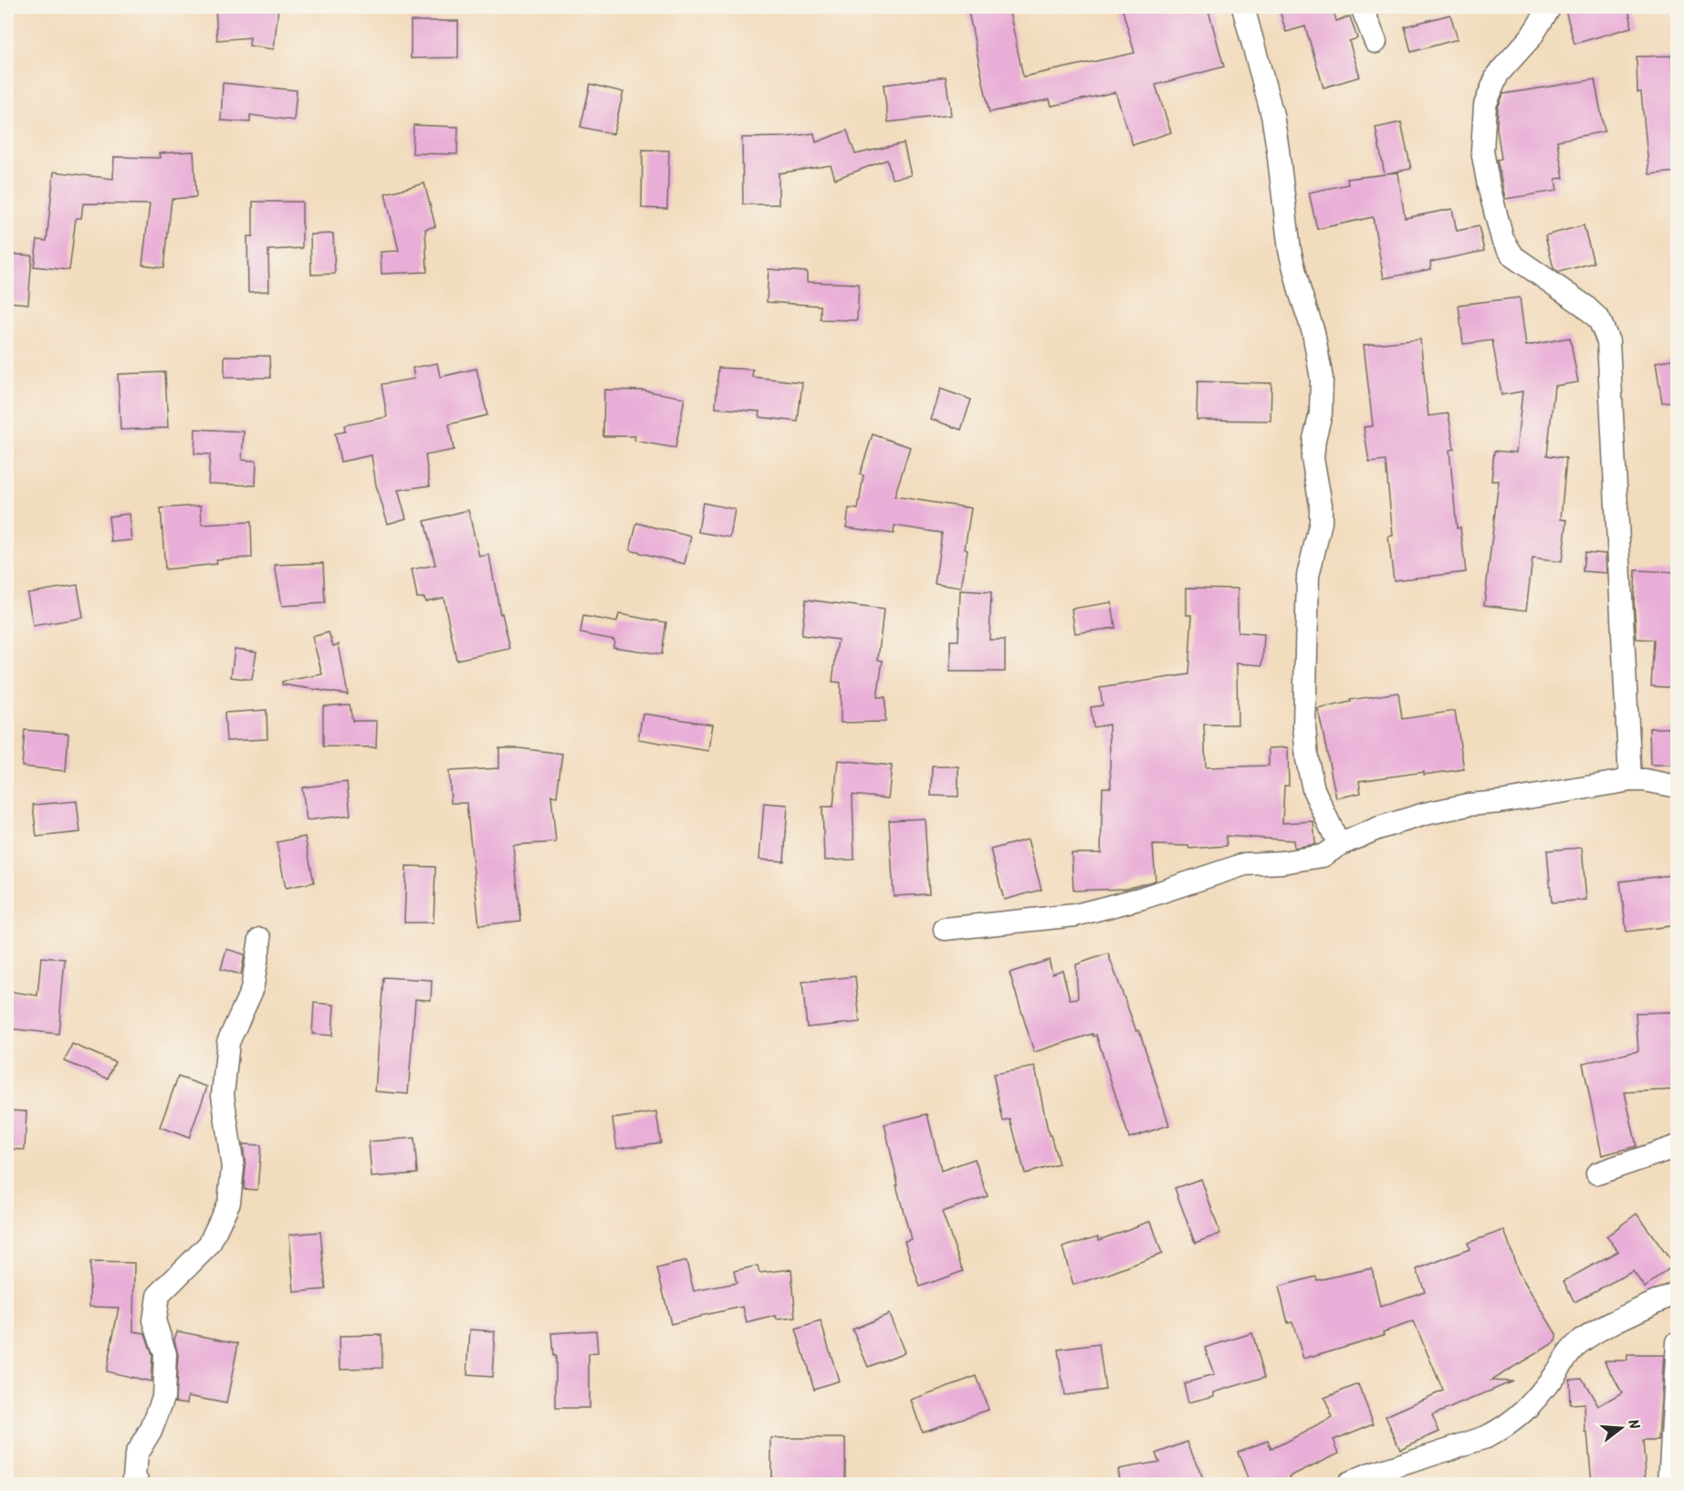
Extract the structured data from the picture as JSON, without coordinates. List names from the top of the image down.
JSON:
{
  "north": "right"
}
